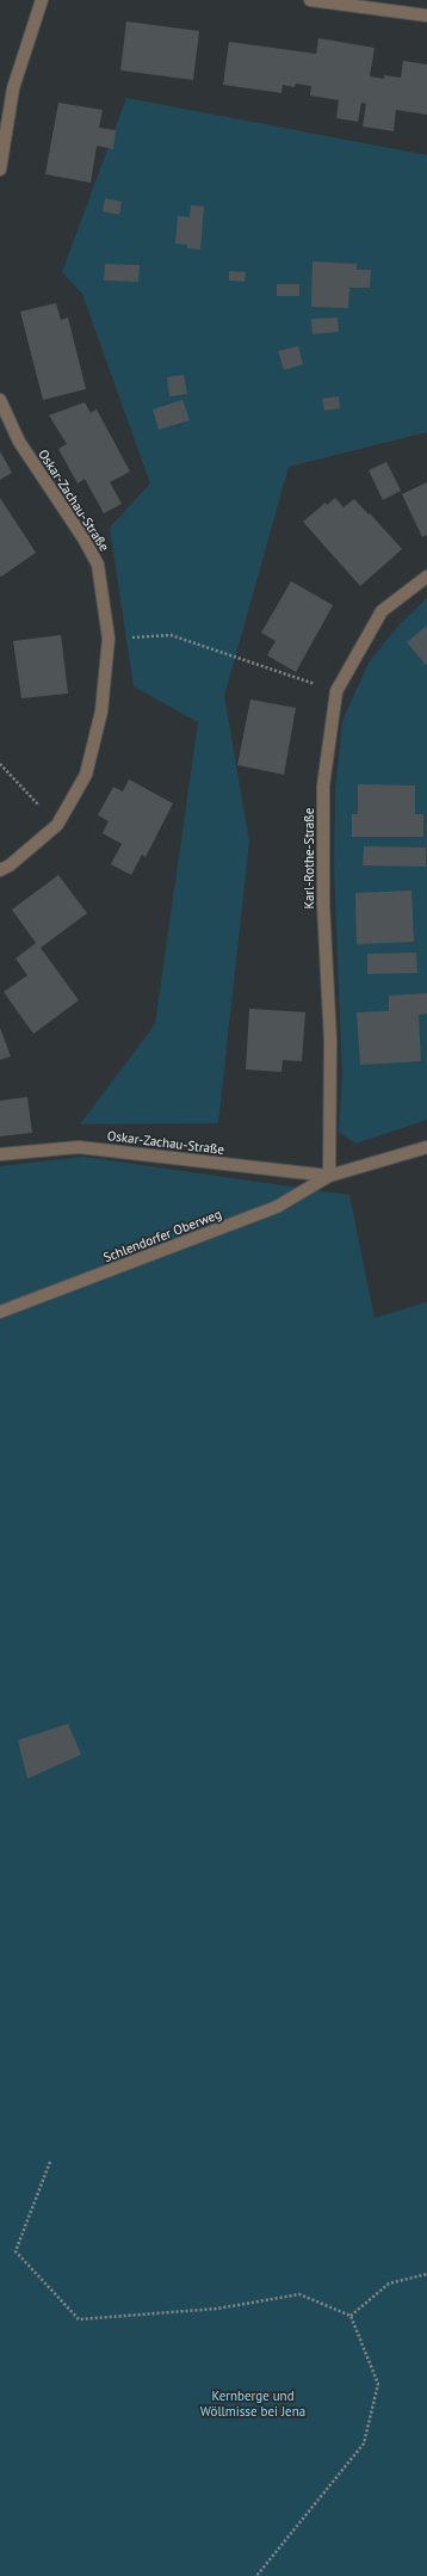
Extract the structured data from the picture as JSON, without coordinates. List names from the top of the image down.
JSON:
{
  "streets": {
    "street": ["Oskar-Zachau-Straße", "Karl-Rothe-Straße", "Schlendorfer Oberweg"]
  },
  "crossings": [
    ["Oskar-Zachau-Straße", "Karl-Rothe-Straße"],
    ["Oskar-Zachau-Straße", "Schlendorfer Oberweg"],
    ["Karl-Rothe-Straße", "Schlendorfer Oberweg"]
  ],
  "parks": ["Kernberge und Wöllmisse bei Jena"]
}
